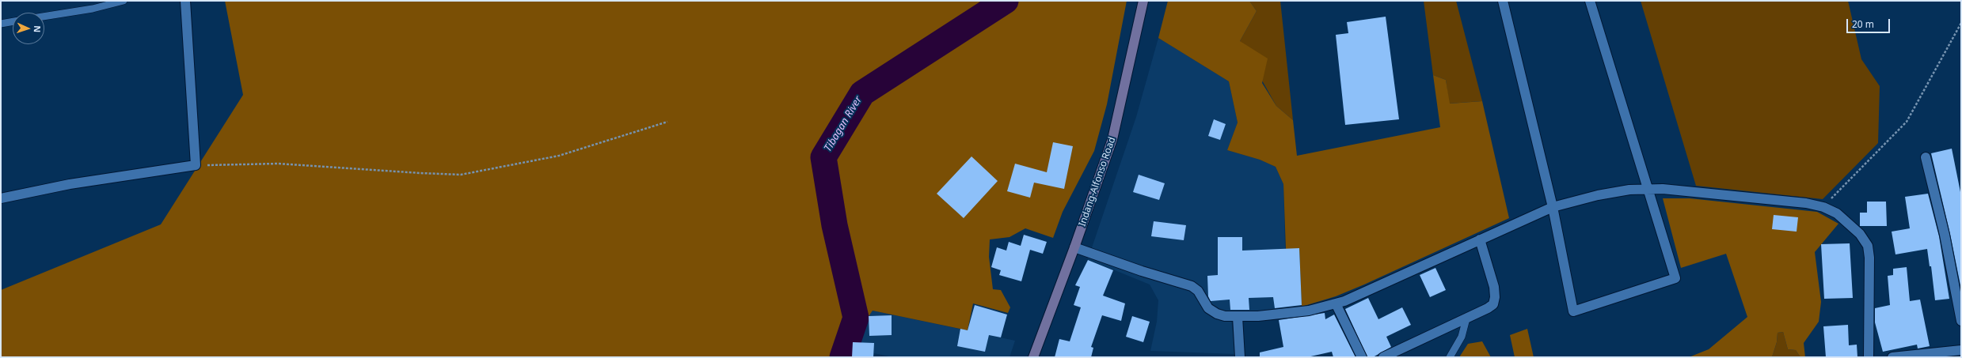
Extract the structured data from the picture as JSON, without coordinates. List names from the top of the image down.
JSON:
{
  "streets": {
    "main road": ["Indang-Alfonso Road"]
  },
  "water": ["Tibagan River"],
  "scale_bar": "20 m",
  "north": "right"
}
